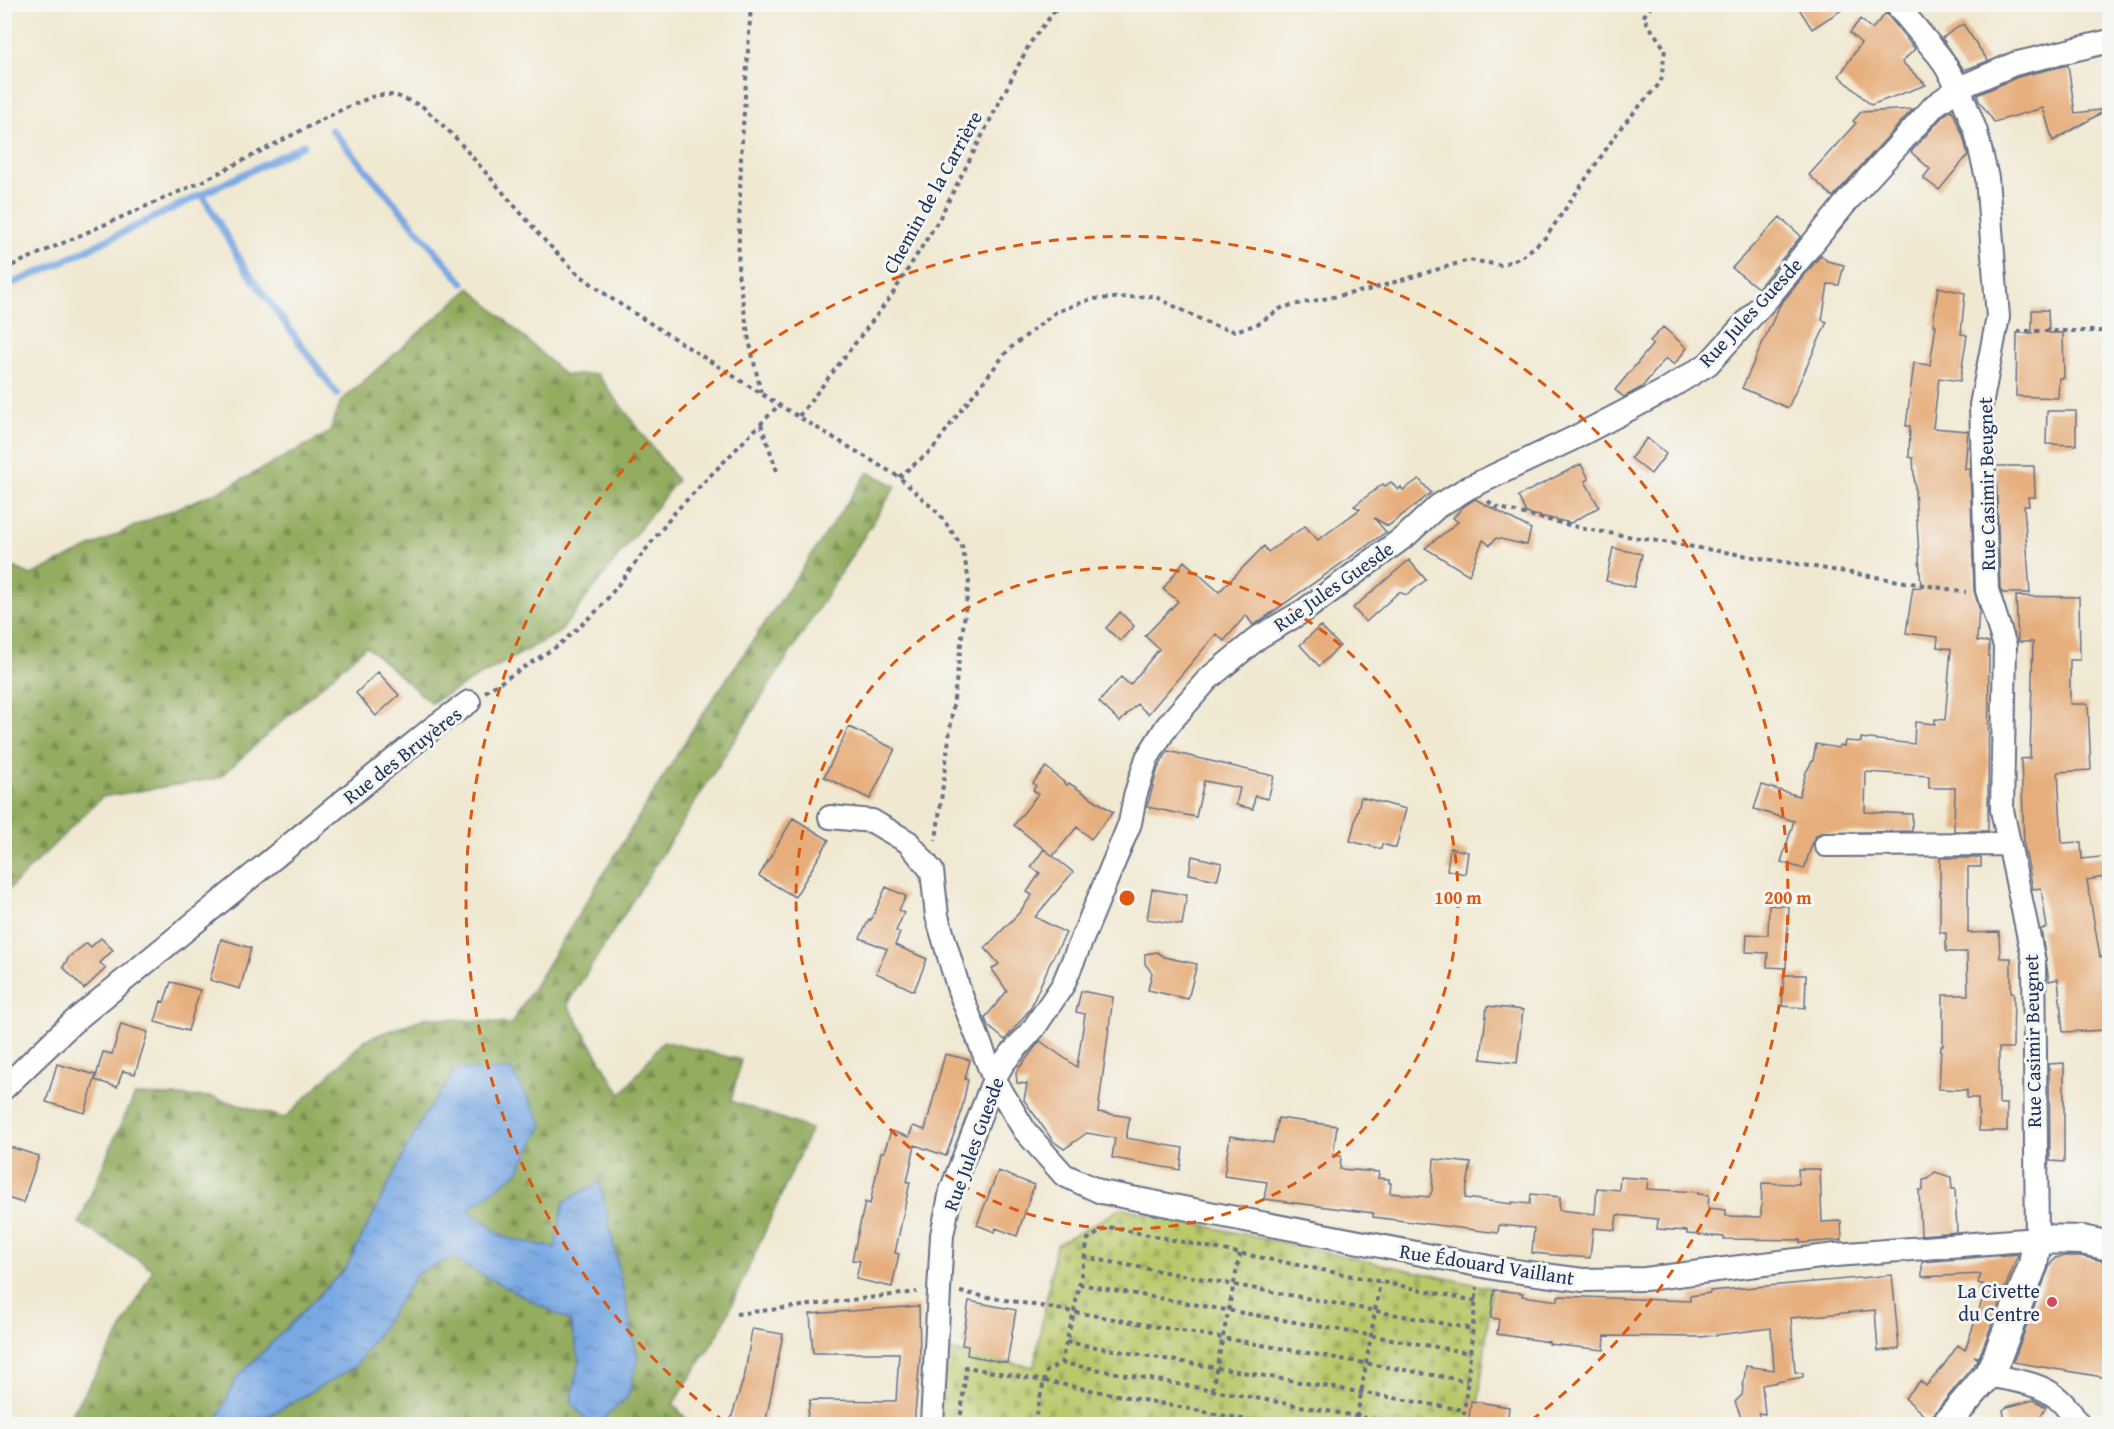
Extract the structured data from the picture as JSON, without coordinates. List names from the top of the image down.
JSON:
{
  "streets": {
    "street": [
      "Rue Jules Guesde",
      "Rue Casimir Beugnet",
      "Rue des Bruyères",
      "Rue Édouard Vaillant"
    ],
    "path": ["Chemin de la Carrière"]
  },
  "crossings": [
    ["Rue Jules Guesde", "Rue Casimir Beugnet"],
    ["Rue Jules Guesde", "Rue Édouard Vaillant"],
    ["Rue Casimir Beugnet", "Rue Édouard Vaillant"]
  ],
  "places": ["La Civette du Centre"],
  "rings": ["100 m", "200 m"]
}
